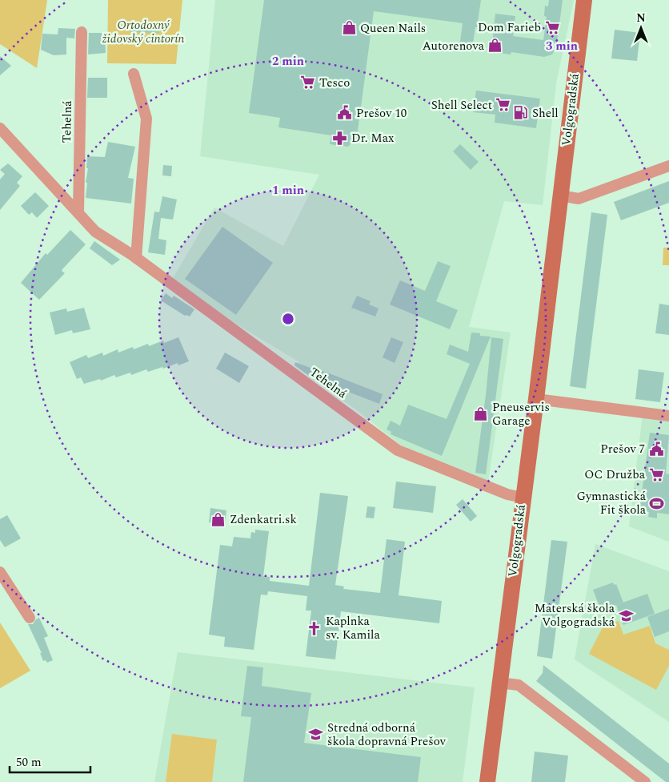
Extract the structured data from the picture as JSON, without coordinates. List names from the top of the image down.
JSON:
{
  "streets": {
    "street": ["Volgogradská", "Tehelná"]
  },
  "crossings": [
    ["Volgogradská", "Tehelná"]
  ],
  "parks": ["Ortodoxný židovský cintorín"],
  "places": {
    "supermarket": [
      "Dom Farieb",
      "Tesco",
      "Shell Select",
      "OC Družba"
    ],
    "shop": [
      "Queen Nails",
      "Autorenova",
      "Pneuservis Garage",
      "Zdenkatri.sk"
    ],
    "public building": ["Prešov 10", "Prešov 7"],
    "fuel station": ["Shell"],
    "pharmacy": ["Dr. Max"],
    "sports": ["Gymnastická Fit škola"],
    "school or university": ["Materská škola Volgogradská", "Stredná odborná škola dopravná Prešov"],
    "church": ["Kaplnka sv. Kamila"]
  },
  "scale_bar": "50 m",
  "north": "top",
  "rings": ["3 min", "2 min", "1 min"]
}
